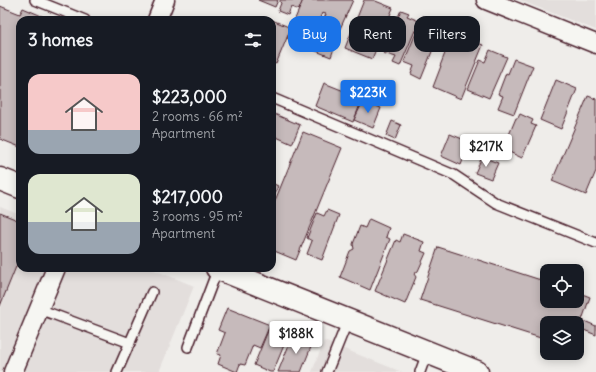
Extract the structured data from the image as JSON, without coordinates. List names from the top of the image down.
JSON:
{
  "page": {
    "chip": ["Buy", "Rent", "Filters"],
    "heading": "3 homes",
    "list": [
      {
        "name": "$223,000",
        "note": "2 rooms · 66 m² · Apartment"
      },
      {
        "name": "$217,000",
        "note": "3 rooms · 95 m² · Apartment"
      }
    ],
    "price": ["$223K", "$217K", "$188K"]
  }
}
